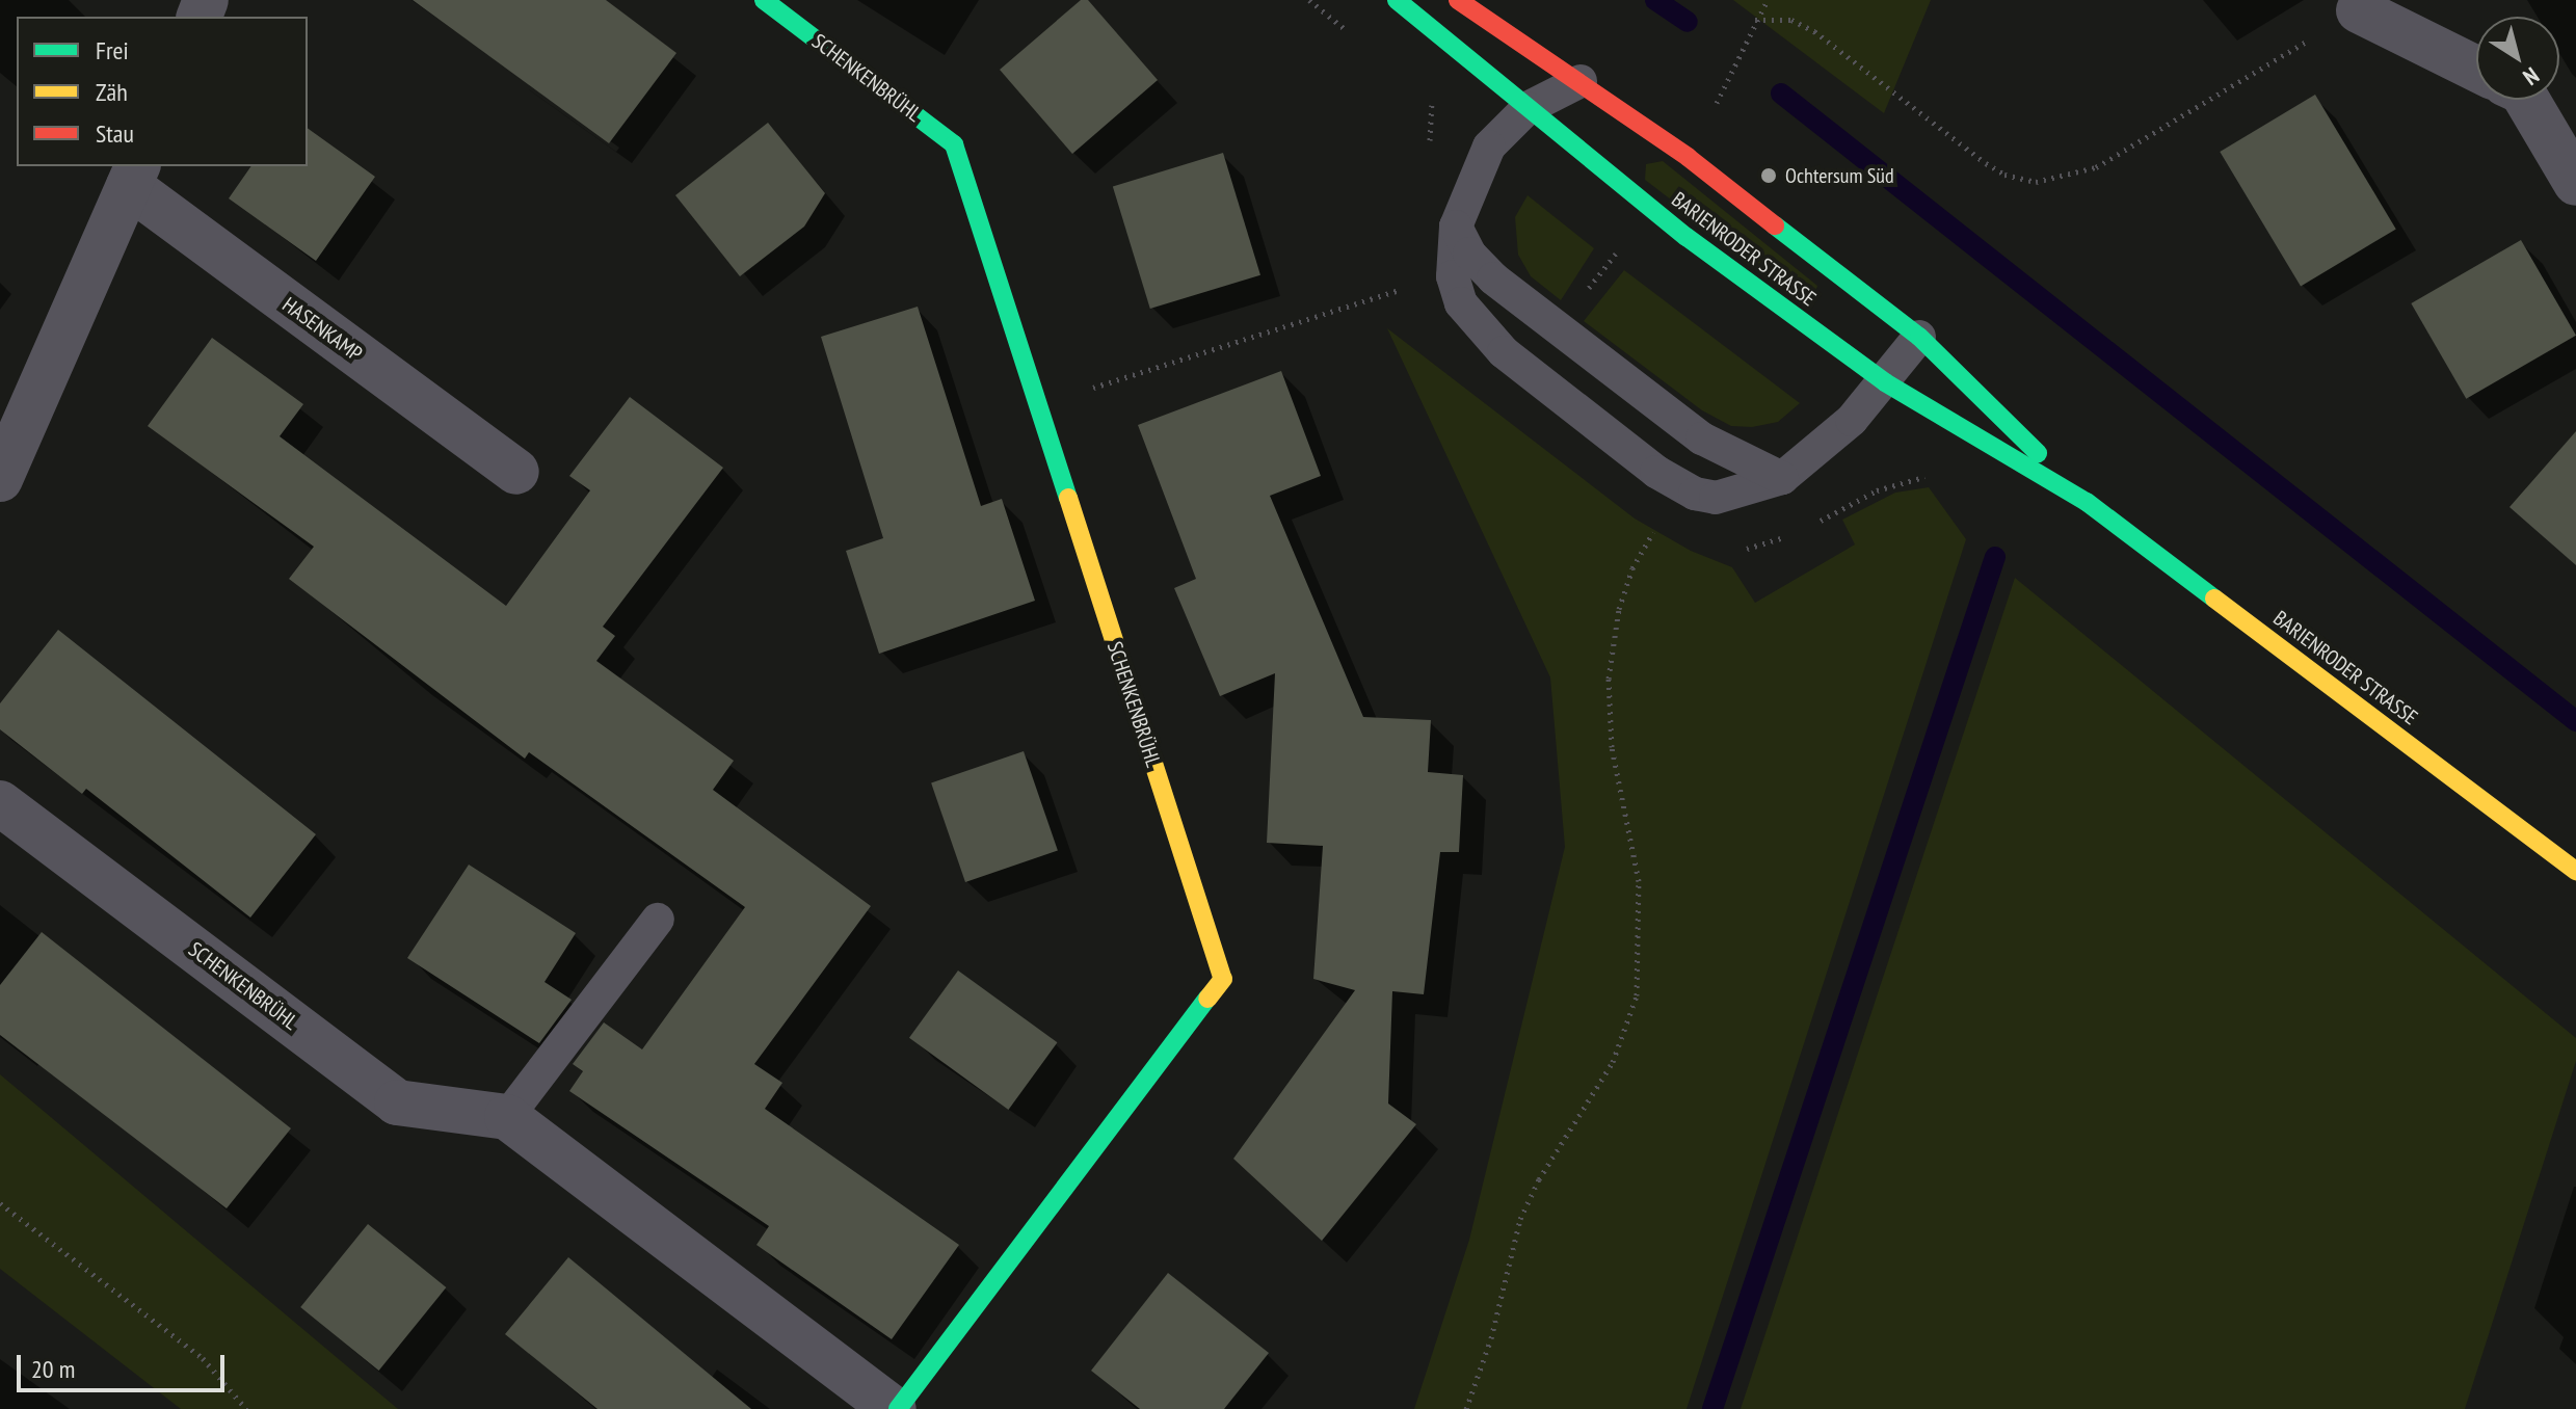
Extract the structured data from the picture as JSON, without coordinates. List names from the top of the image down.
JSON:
{
  "streets": {
    "main road": ["SCHENKENBRÜHL", "BARIENRODER STRASSE"],
    "street": ["HASENKAMP"]
  },
  "places": ["Ochtersum Süd"],
  "legend": ["Frei", "Zäh", "Stau"],
  "scale_bar": "20 m",
  "north": "bottom right"
}
